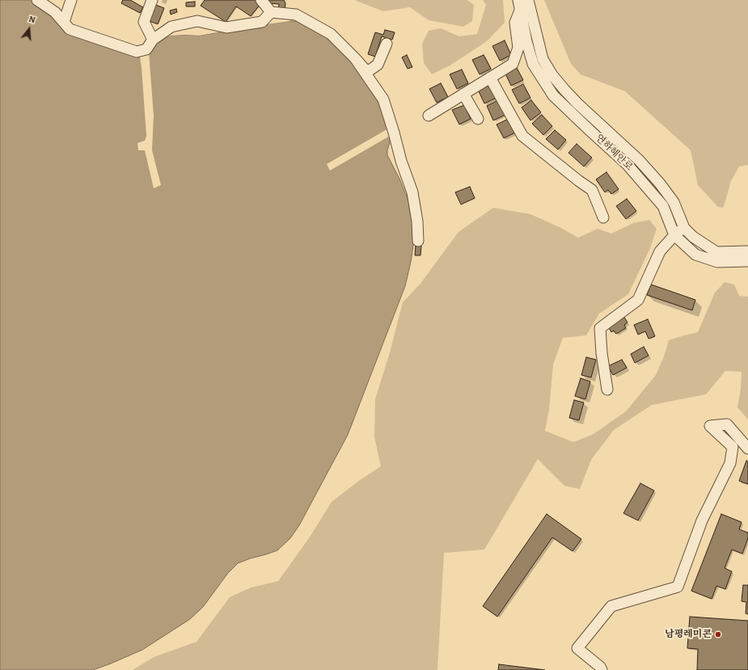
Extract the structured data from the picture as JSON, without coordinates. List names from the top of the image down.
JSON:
{
  "streets": {
    "street": ["연하해안로"]
  },
  "places": ["남평레미콘"],
  "north": "top"
}
